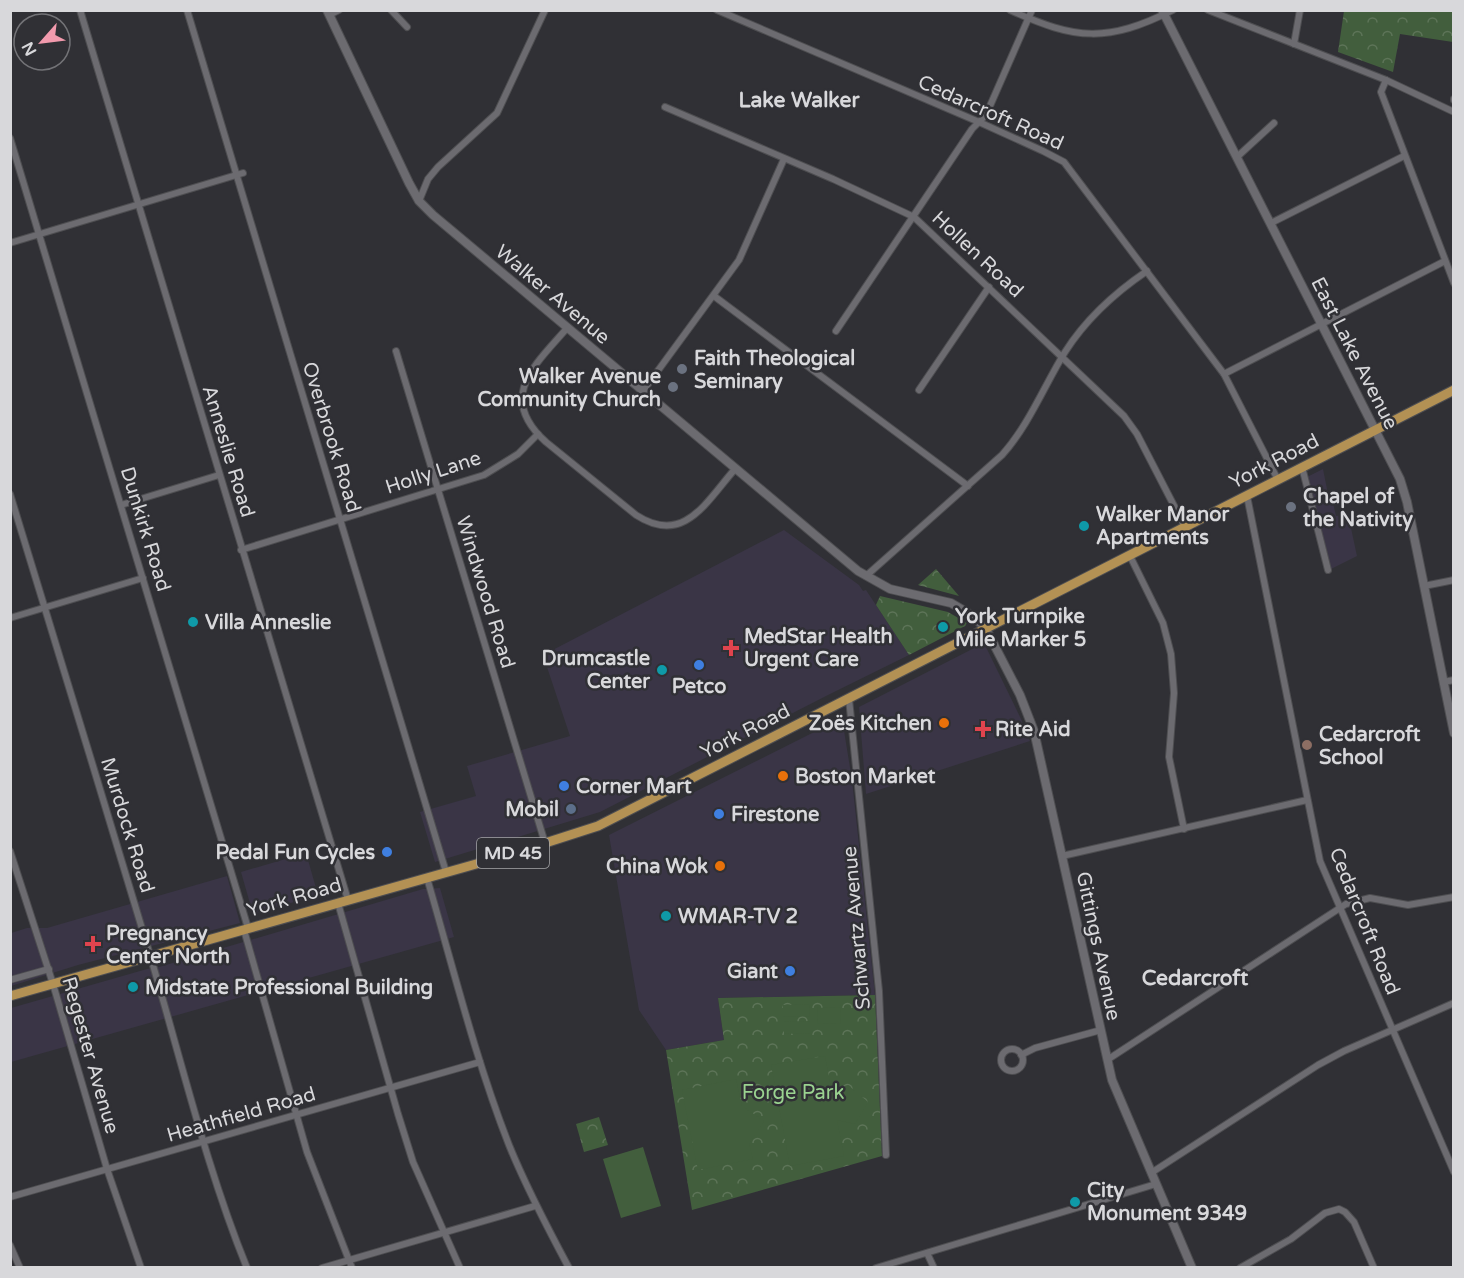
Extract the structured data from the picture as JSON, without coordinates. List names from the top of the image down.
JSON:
{
  "streets": {
    "main road": ["York Road", "MD 45"],
    "street": [
      "Cedarcroft Road",
      "Hollen Road",
      "Walker Avenue",
      "East Lake Avenue",
      "Overbrook Road",
      "Anneslie Road",
      "Holly Lane",
      "Dunkirk Road",
      "Windwood Road",
      "Murdock Road",
      "Schwartz Avenue",
      "Gittings Avenue",
      "Regester Avenue",
      "Heathfield Road"
    ]
  },
  "crossings": [
    ["Cedarcroft Road", "York Road"],
    ["Hollen Road", "York Road"],
    ["Walker Avenue", "York Road"],
    ["Walker Avenue", "Gittings Avenue"],
    ["East Lake Avenue", "York Road"],
    ["Overbrook Road", "York Road"],
    ["Overbrook Road", "Holly Lane"],
    ["Anneslie Road", "York Road"],
    ["Anneslie Road", "Holly Lane"],
    ["York Road", "Dunkirk Road"],
    ["York Road", "Windwood Road"],
    ["York Road", "Murdock Road"],
    ["York Road", "Schwartz Avenue"],
    ["York Road", "Gittings Avenue"],
    ["York Road", "Regester Avenue"],
    ["Holly Lane", "Windwood Road"],
    ["Dunkirk Road", "Heathfield Road"],
    ["Murdock Road", "Heathfield Road"],
    ["Regester Avenue", "Heathfield Road"]
  ],
  "districts": ["Lake Walker", "Cedarcroft"],
  "parks": ["Forge Park"],
  "places": {
    "other": [
      "Faith Theological Seminary",
      "Walker Avenue Community Church",
      "Chapel of the Nativity",
      "Walker Manor Apartments",
      "Villa Anneslie",
      "York Turnpike Mile Marker 5",
      "Petco",
      "Drumcastle Center",
      "Zoës Kitchen",
      "Cedarcroft School",
      "Boston Market",
      "Corner Mart",
      "Mobil",
      "Firestone",
      "Pedal Fun Cycles",
      "China Wok",
      "WMAR-TV 2",
      "Giant",
      "Midstate Professional Building",
      "City Monument 9349"
    ],
    "health": ["MedStar Health Urgent Care", "Rite Aid", "Pregnancy Center North"]
  },
  "north": "bottom left"
}
